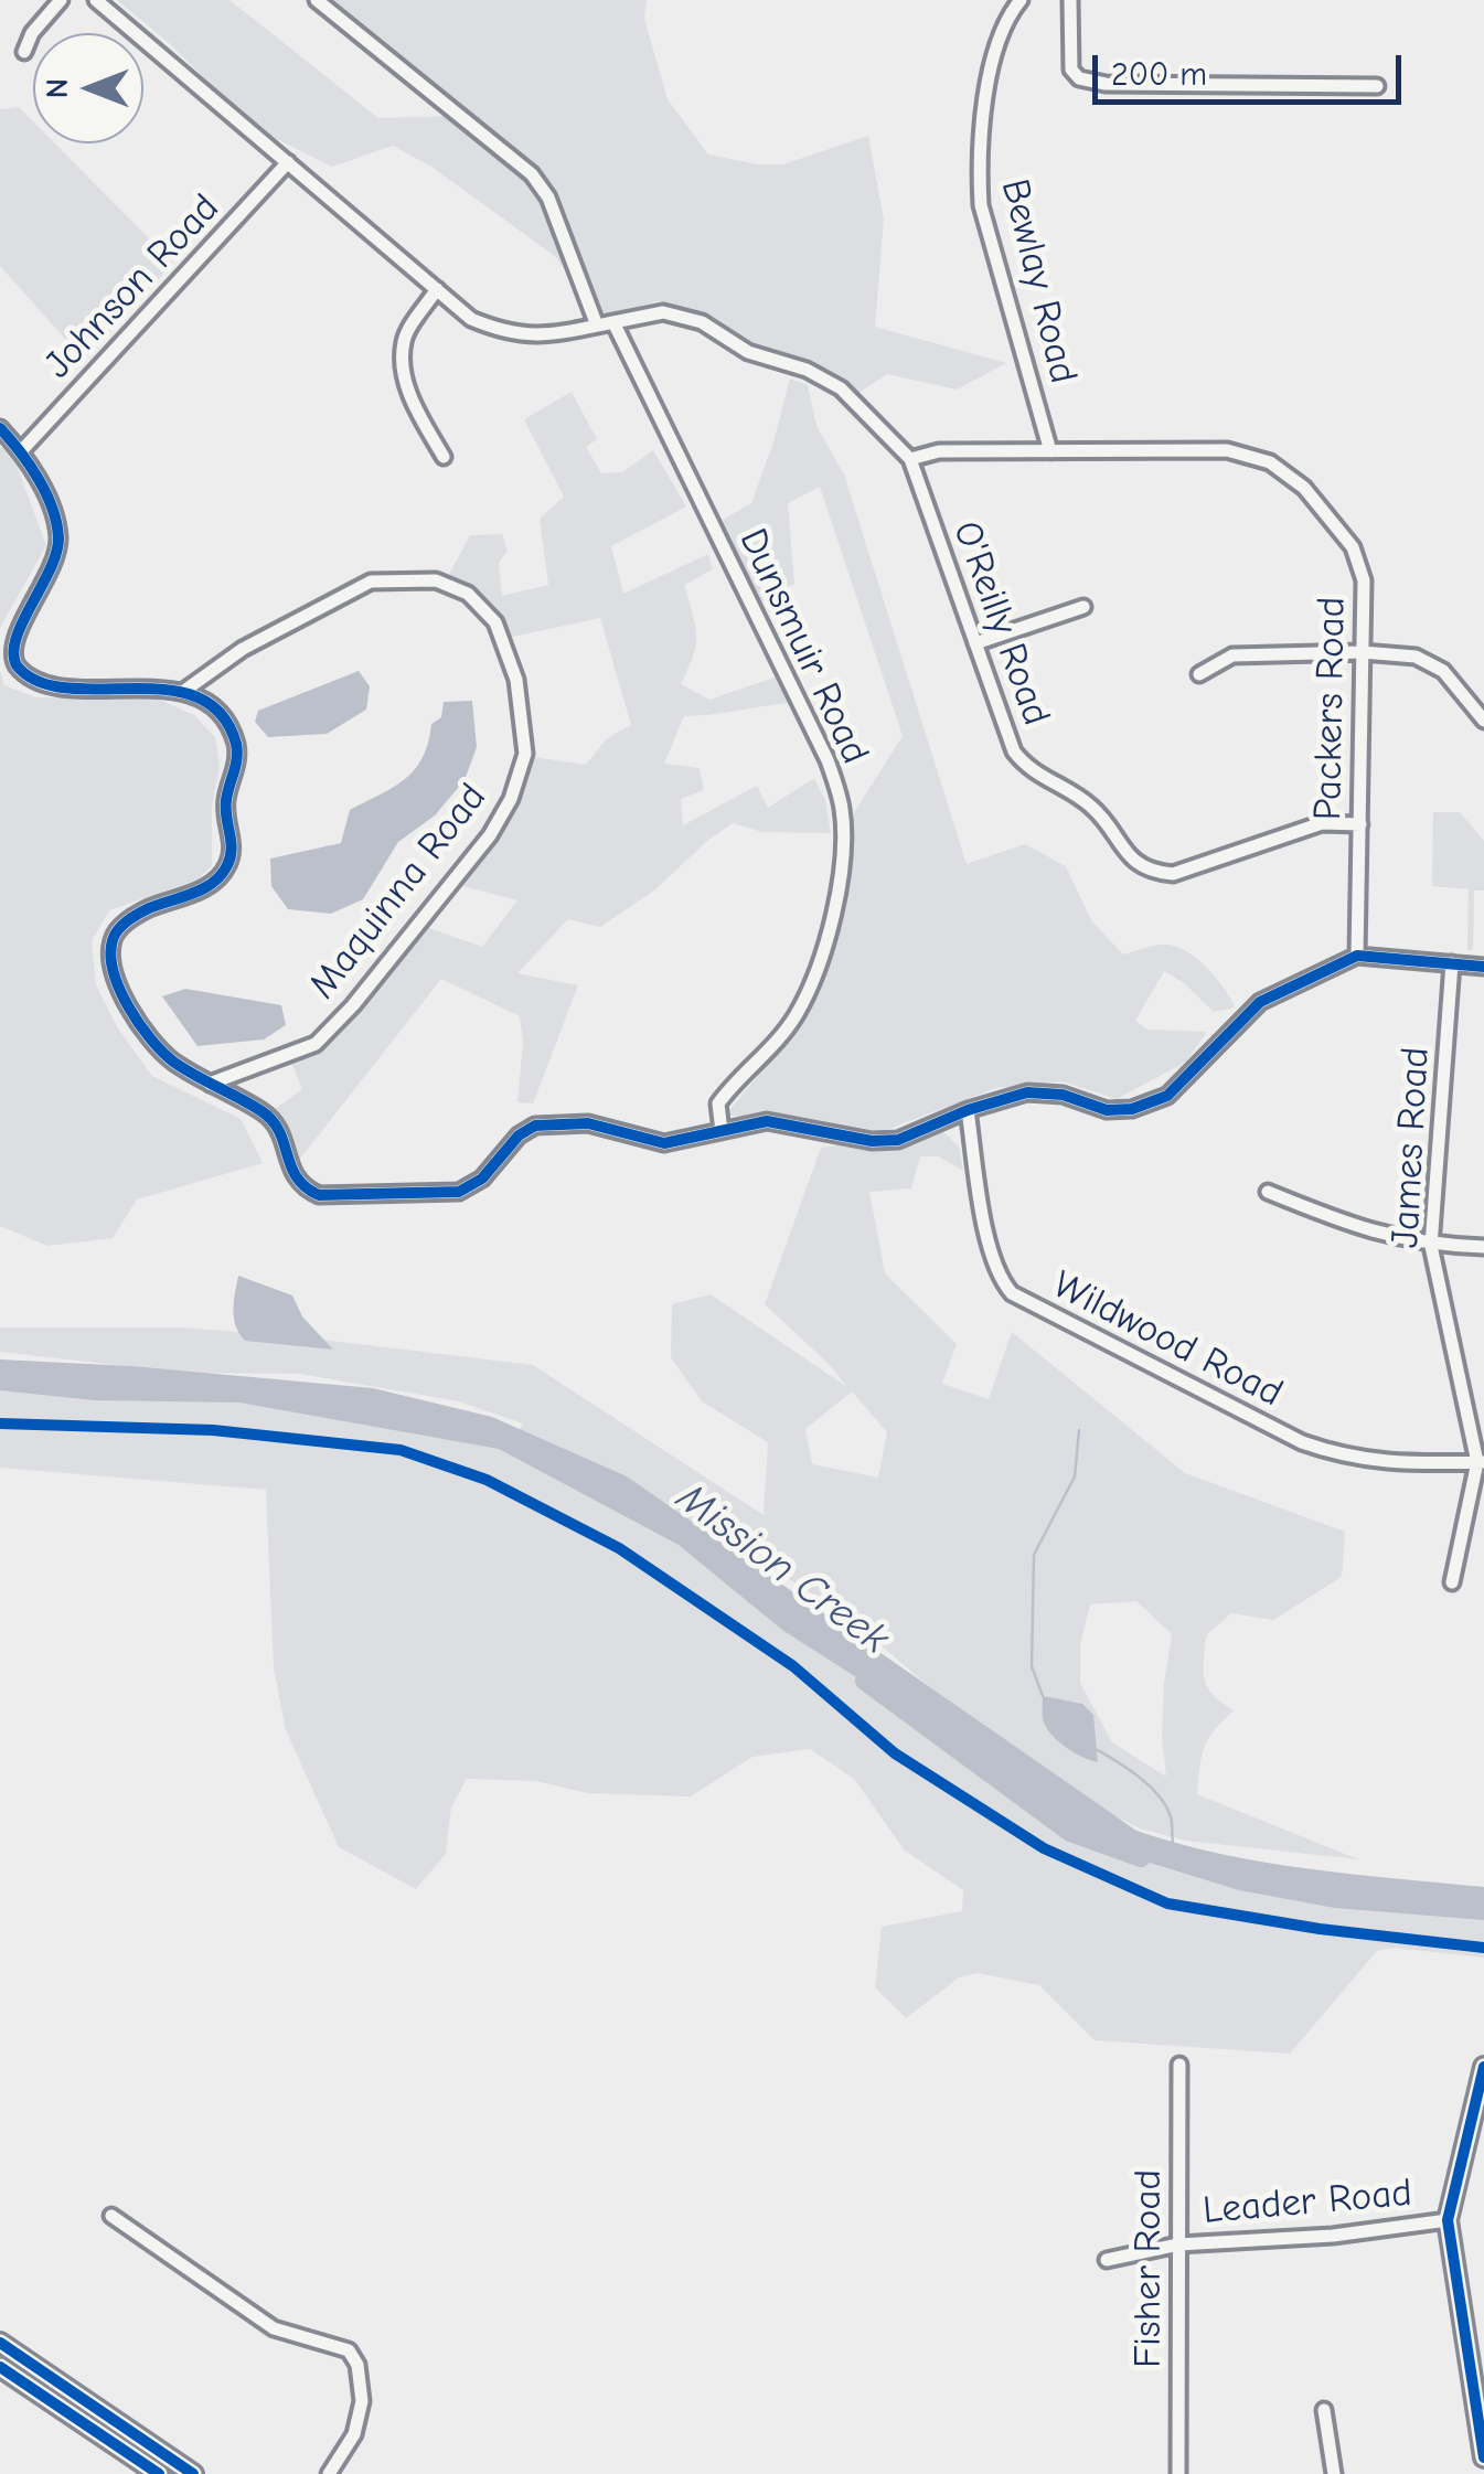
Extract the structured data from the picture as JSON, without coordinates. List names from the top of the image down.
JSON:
{
  "streets": {
    "street": [
      "Bewlay Road",
      "Johnson Road",
      "O'Reilly Road",
      "Dunsmuir Road",
      "Packers Road",
      "Maquinna Road",
      "James Road",
      "Wildwood Road",
      "Leader Road",
      "Fisher Road"
    ]
  },
  "crossings": [
    ["Bewlay Road", "Packers Road"],
    ["O'Reilly Road", "Dunsmuir Road"],
    ["O'Reilly Road", "Packers Road"],
    ["James Road", "Wildwood Road"],
    ["Leader Road", "Fisher Road"]
  ],
  "water": ["Mission Creek"],
  "scale_bar": "200 m",
  "north": "left"
}
